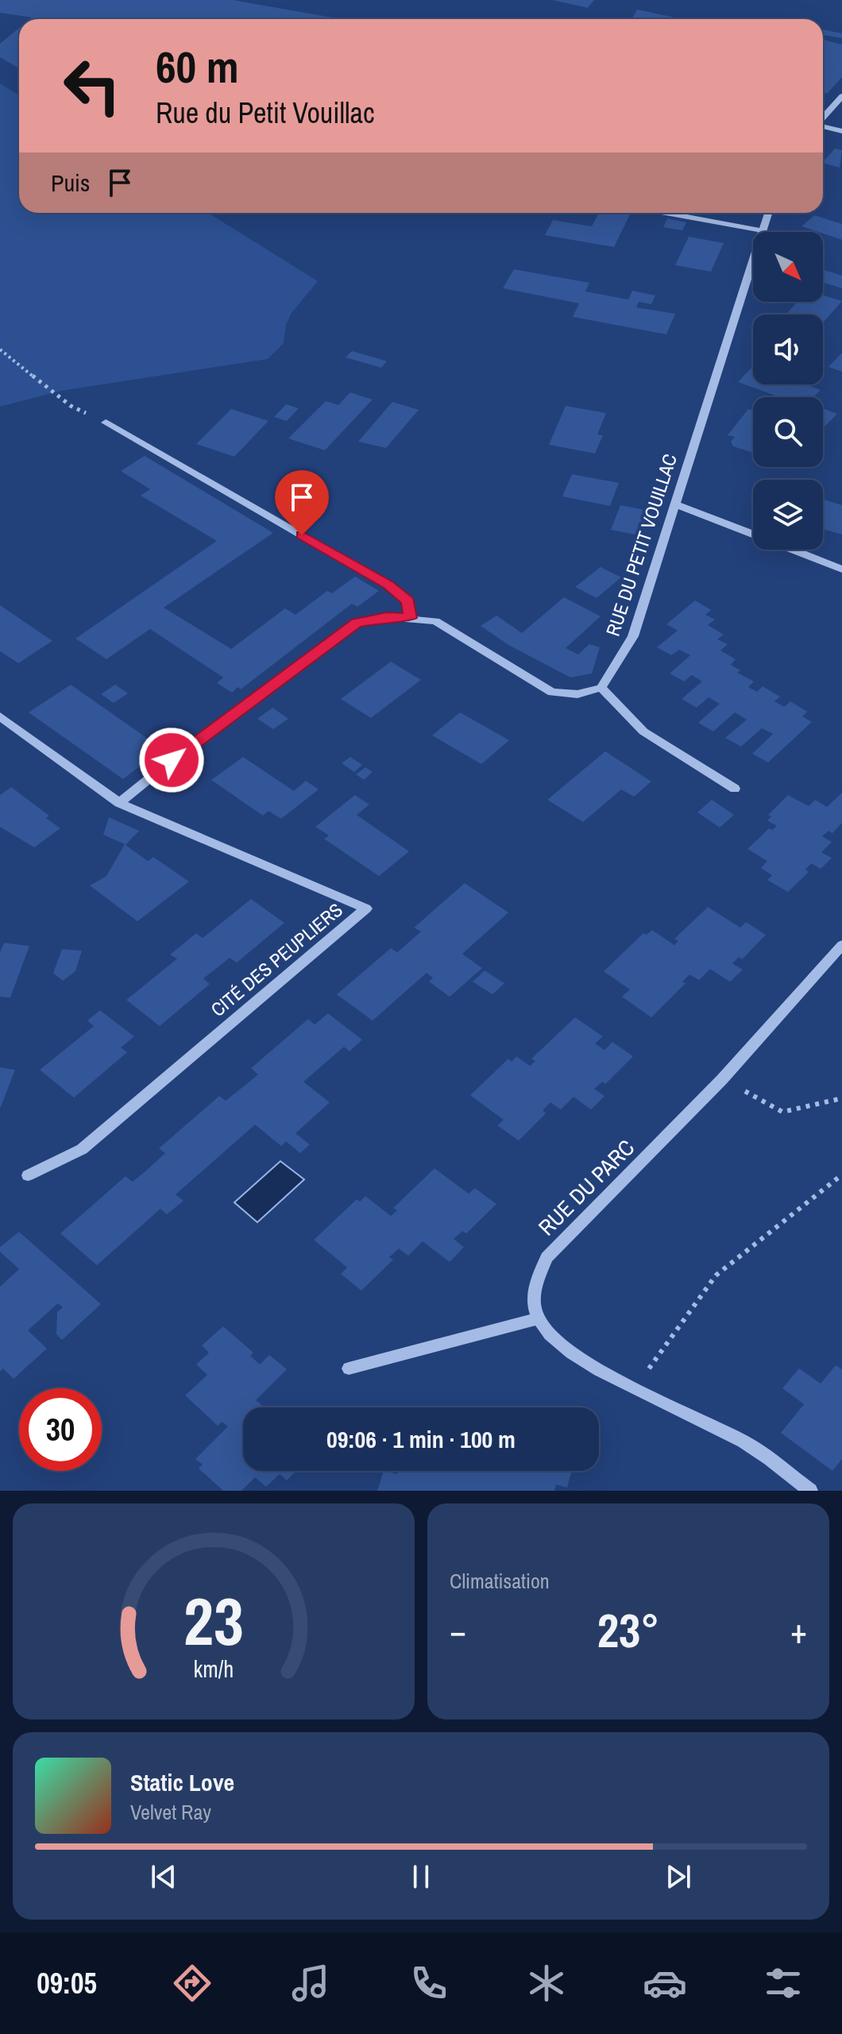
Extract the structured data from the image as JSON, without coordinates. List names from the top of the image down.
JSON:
{
  "streets": {
    "street": ["RUE DU PETIT VOUILLAC", "CITÉ DES PEUPLIERS", "RUE DU PARC"]
  },
  "north": "bottom right",
  "page": {
    "turn": ["60 m", "Rue du Petit Vouillac"],
    "then": "Puis",
    "limit": "30",
    "trip": "09:06 · 1 min · 100 m",
    "tile": "Climatisation",
    "heat": ["−", "23°", "+"],
    "song": ["Static Love", "Velvet Ray"],
    "tabs": "09:05",
    "gauge": ["23", "km/h"]
  }
}
